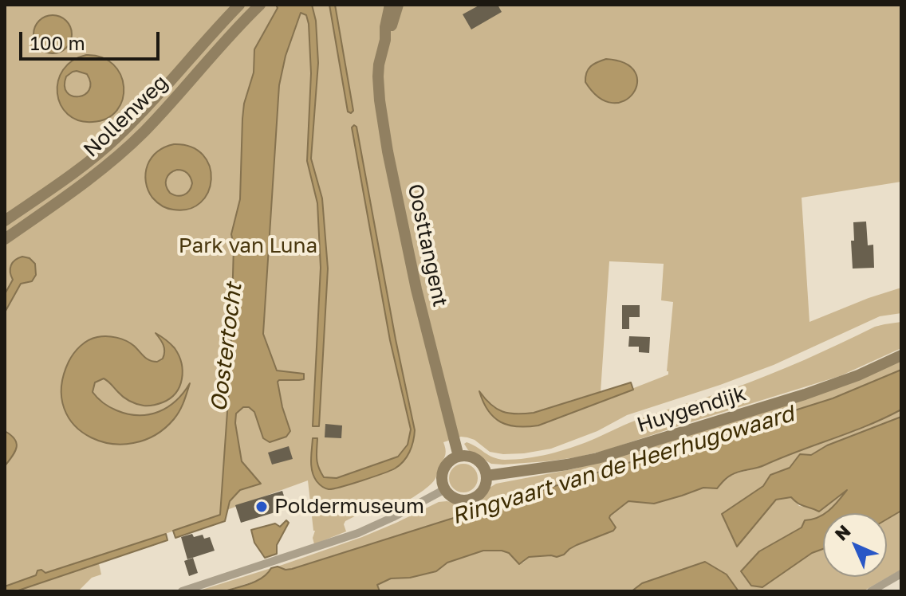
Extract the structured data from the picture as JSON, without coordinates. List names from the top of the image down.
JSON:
{
  "streets": {
    "main road": ["Nollenweg", "Oosttangent", "Huygendijk"]
  },
  "crossings": [
    ["Oosttangent", "Huygendijk"]
  ],
  "water": ["Oostertocht", "Ringvaart van de Heerhugowaard"],
  "parks": ["Park van Luna"],
  "places": ["Poldermuseum"],
  "scale_bar": "100 m",
  "north": "top left"
}
